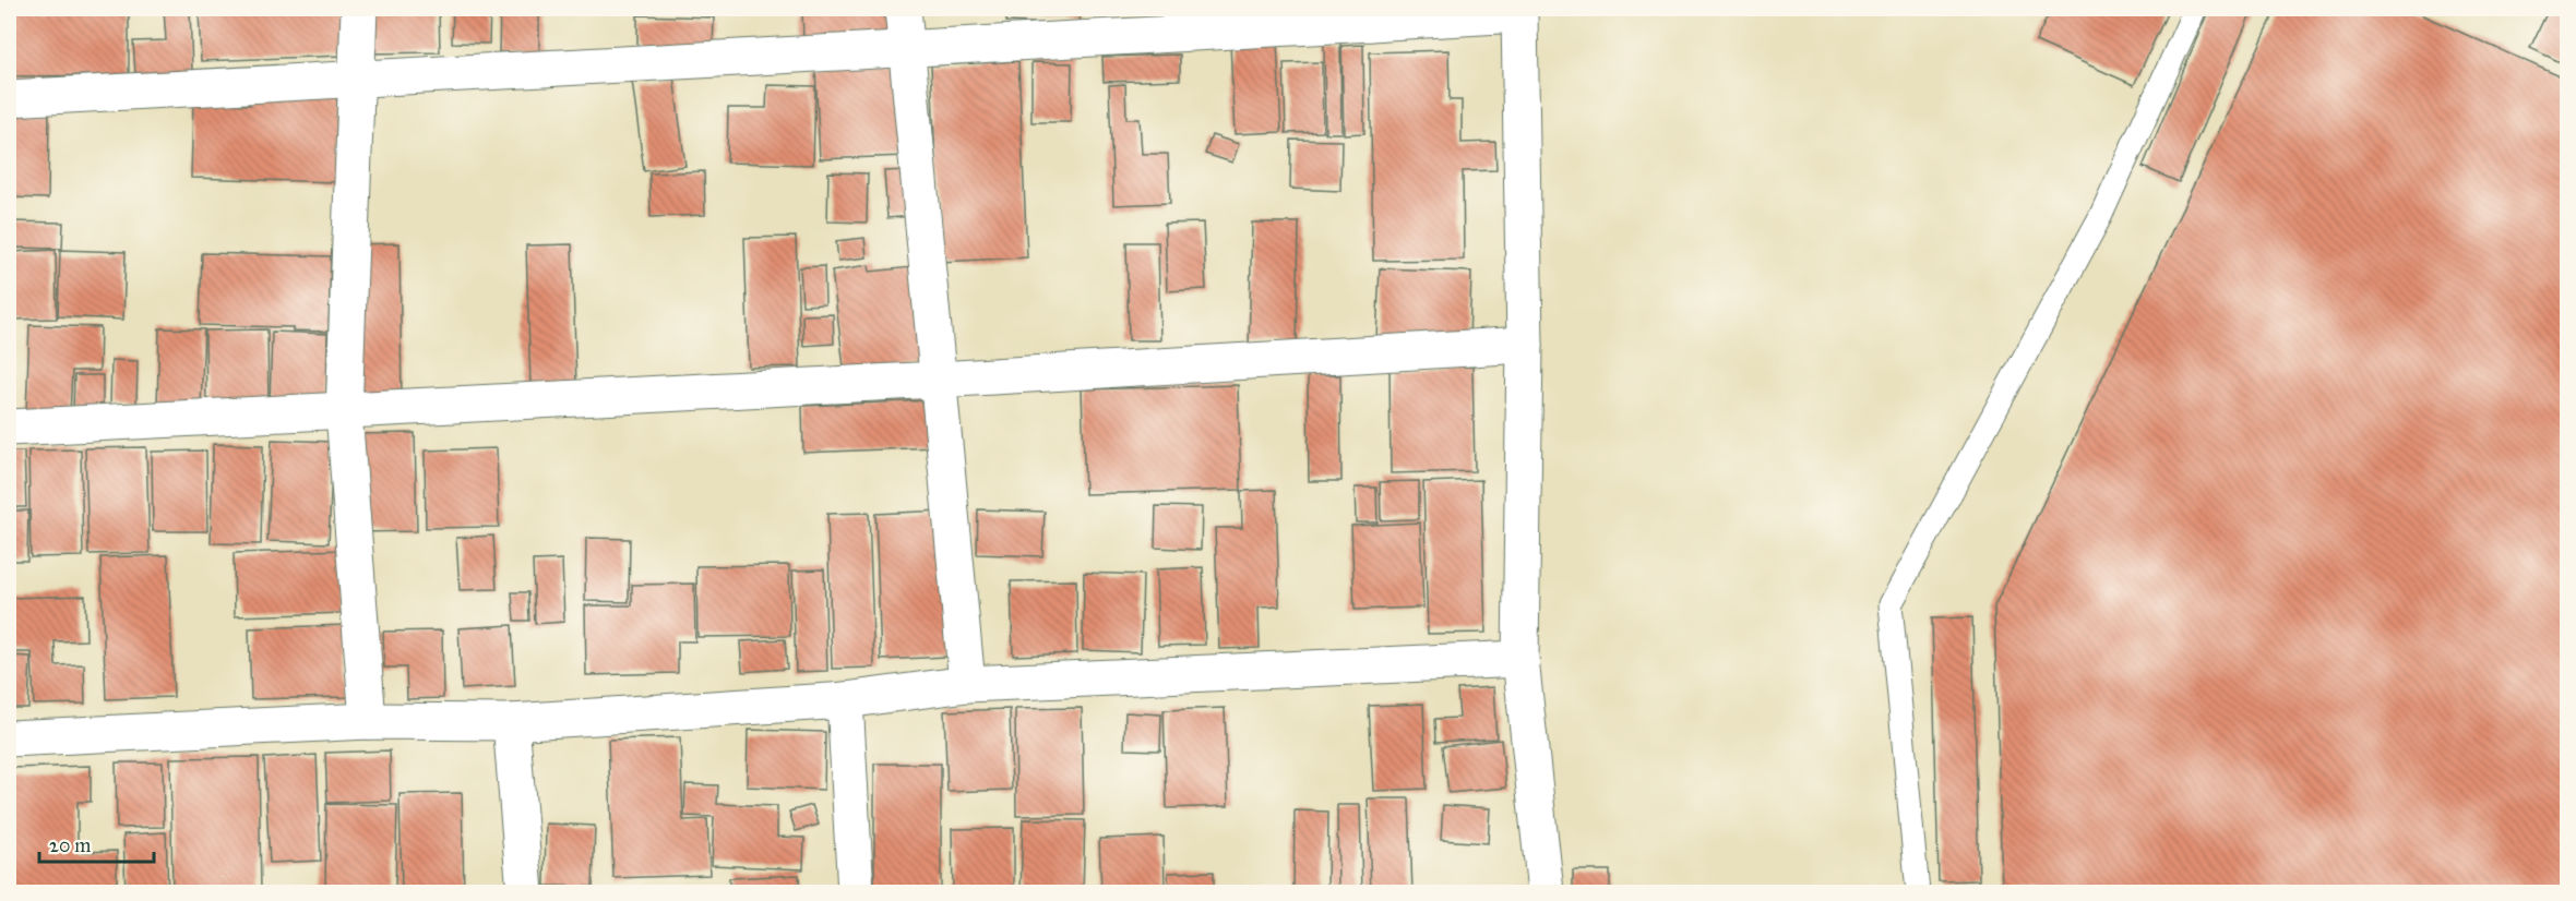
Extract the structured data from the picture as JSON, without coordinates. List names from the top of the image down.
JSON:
{
  "scale_bar": "20 m"
}
